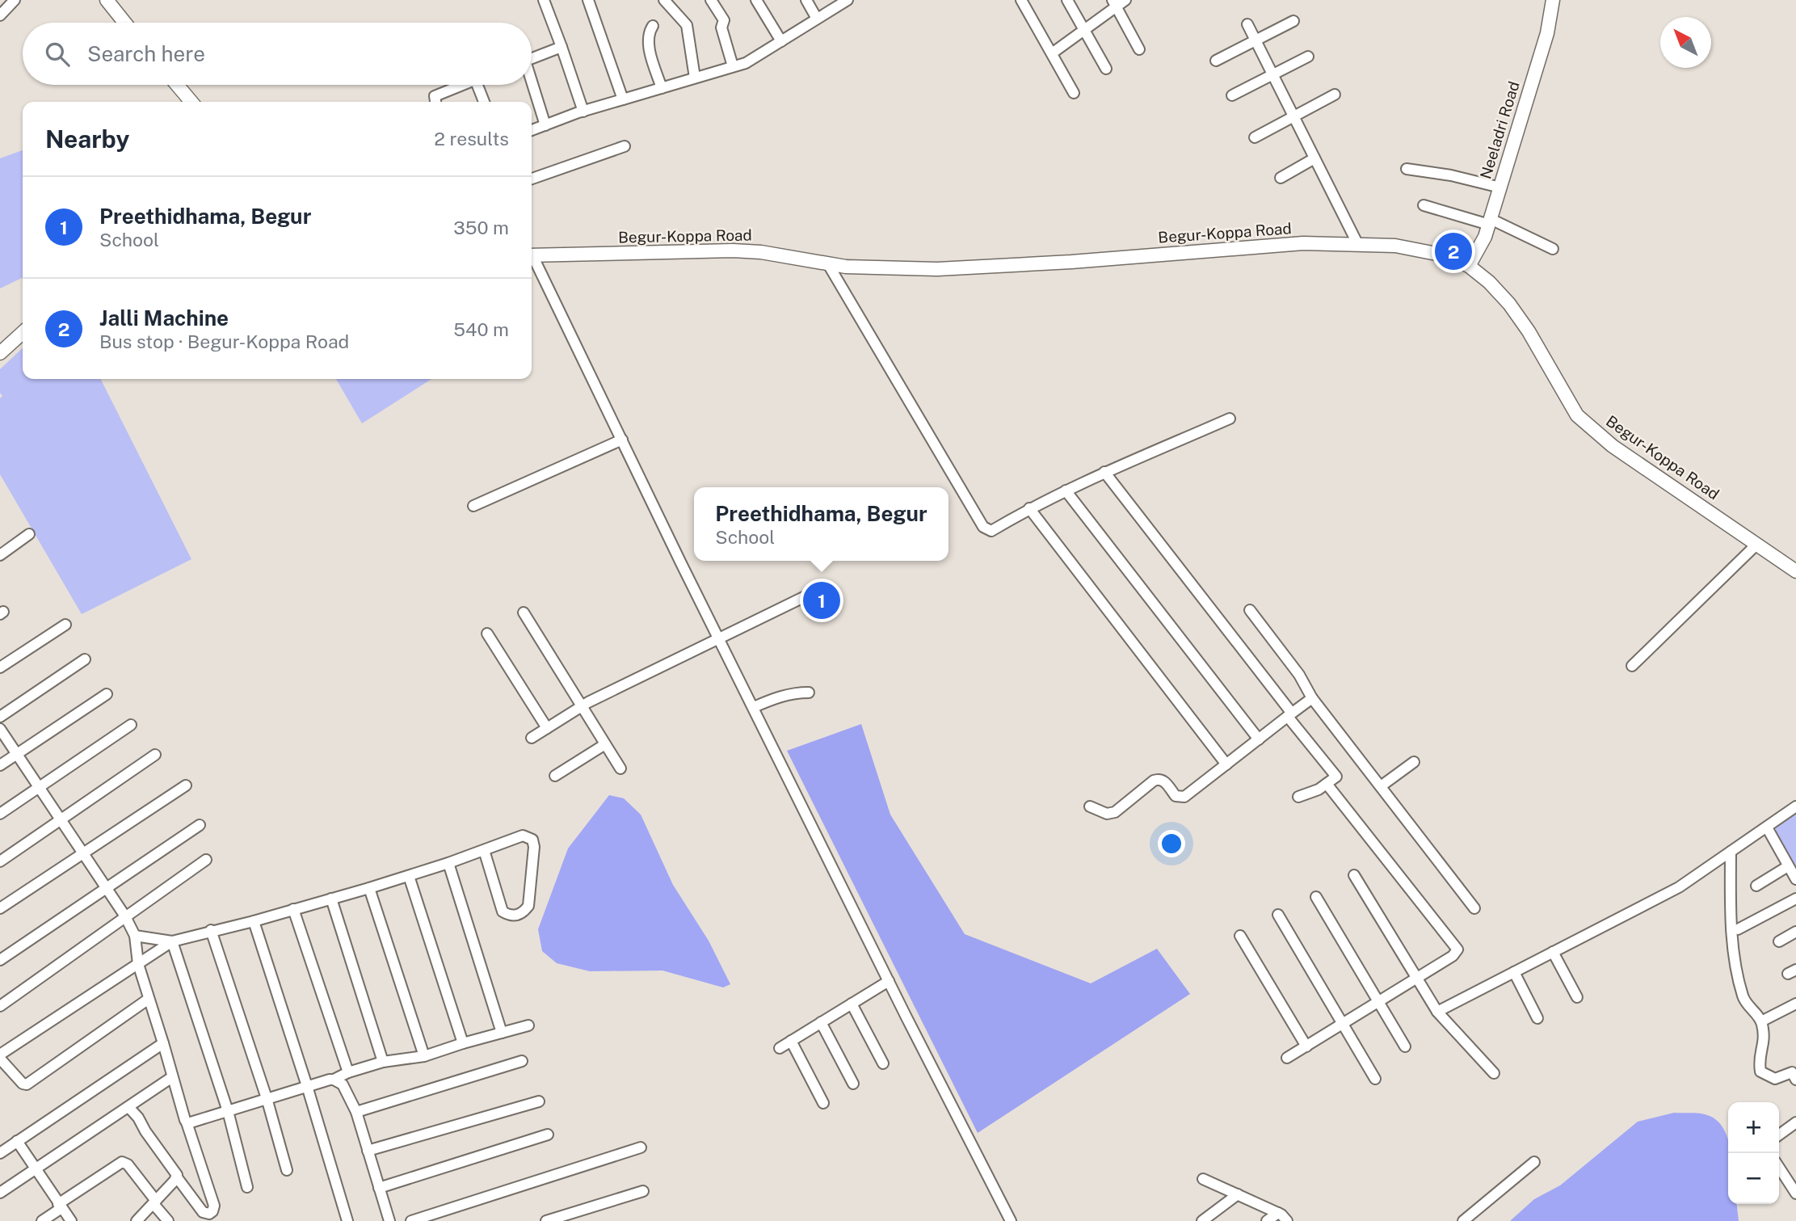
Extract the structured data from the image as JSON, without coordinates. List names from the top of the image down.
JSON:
{
  "streets": {
    "main road": ["Neeladri Road", "Begur-Koppa Road"]
  },
  "crossings": [
    ["Neeladri Road", "Begur-Koppa Road"]
  ],
  "north": "top left",
  "page": {
    "search": "Search here",
    "heading": ["Nearby", "2 results"],
    "list": [
      {
        "mark": "1",
        "name": "Preethidhama, Begur",
        "note": "School",
        "value": "350 m"
      },
      {
        "mark": "2",
        "name": "Jalli Machine",
        "note": "Bus stop · Begur-Koppa Road",
        "value": "540 m"
      }
    ],
    "pins": ["2", "1"],
    "popup": ["Preethidhama, Begur", "School"],
    "map_buttons": ["+", "−"]
  }
}
